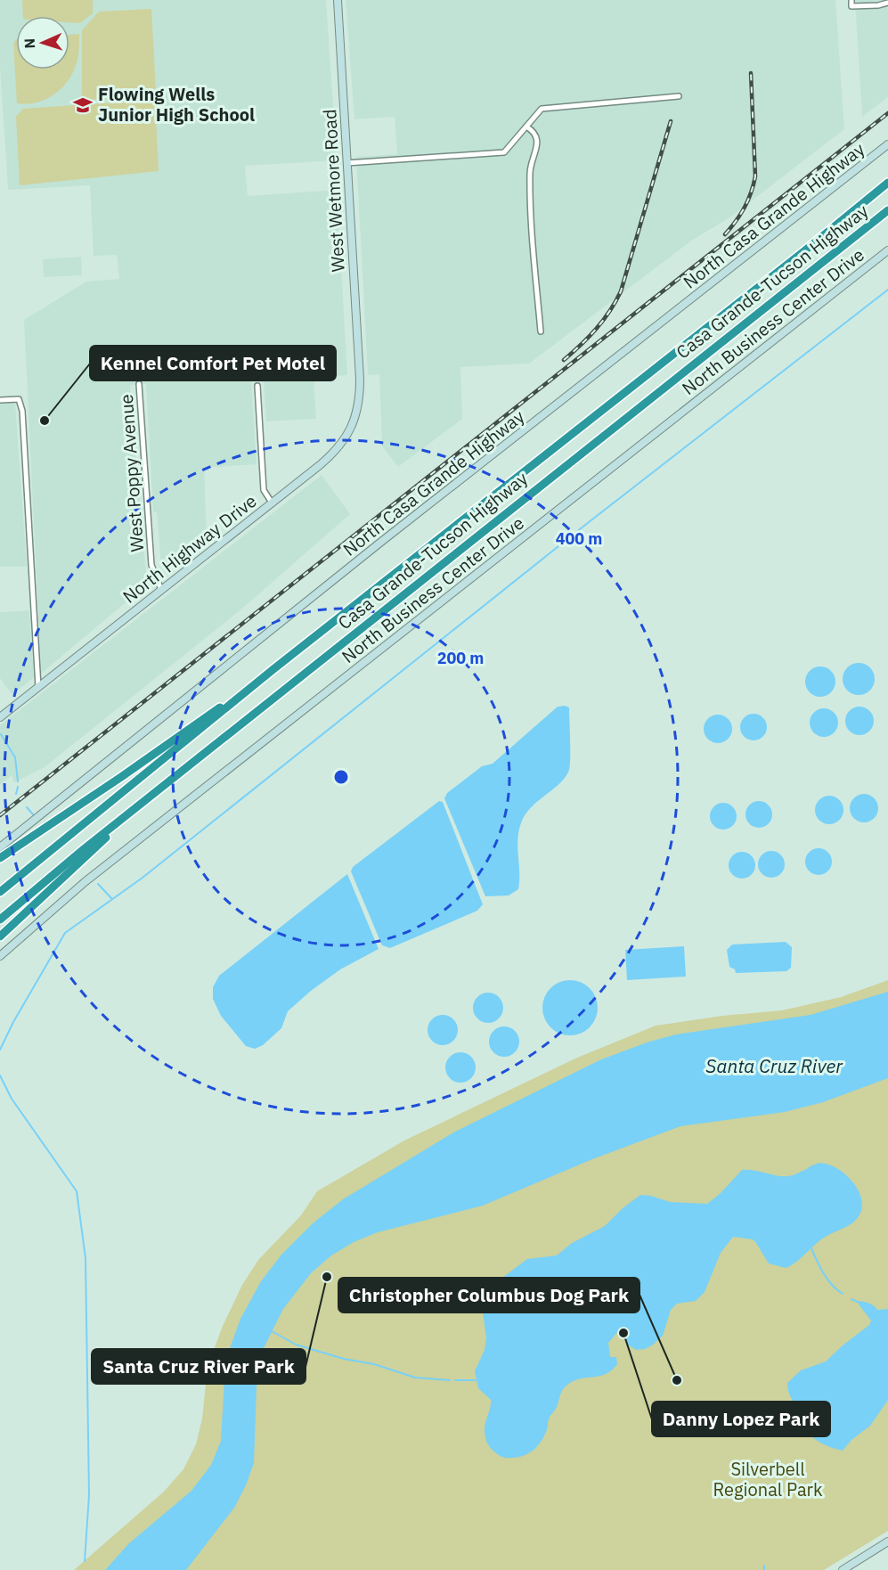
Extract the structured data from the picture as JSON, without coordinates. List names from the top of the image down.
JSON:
{
  "streets": {
    "highway": ["Casa Grande-Tucson Highway"],
    "main road": [
      "West Wetmore Road",
      "North Casa Grande Highway",
      "North Business Center Drive",
      "North Highway Drive"
    ],
    "street": ["West Poppy Avenue"]
  },
  "crossings": [
    ["West Wetmore Road", "North Highway Drive"],
    ["West Poppy Avenue", "North Highway Drive"]
  ],
  "water": ["Santa Cruz River"],
  "parks": ["Silverbell Regional Park"],
  "places": {
    "school or university": ["Flowing Wells Junior High School"],
    "other": [
      "Kennel Comfort Pet Motel",
      "Santa Cruz River Park",
      "Danny Lopez Park",
      "Christopher Columbus Dog Park"
    ]
  },
  "north": "left",
  "rings": ["400 m", "200 m"]
}
